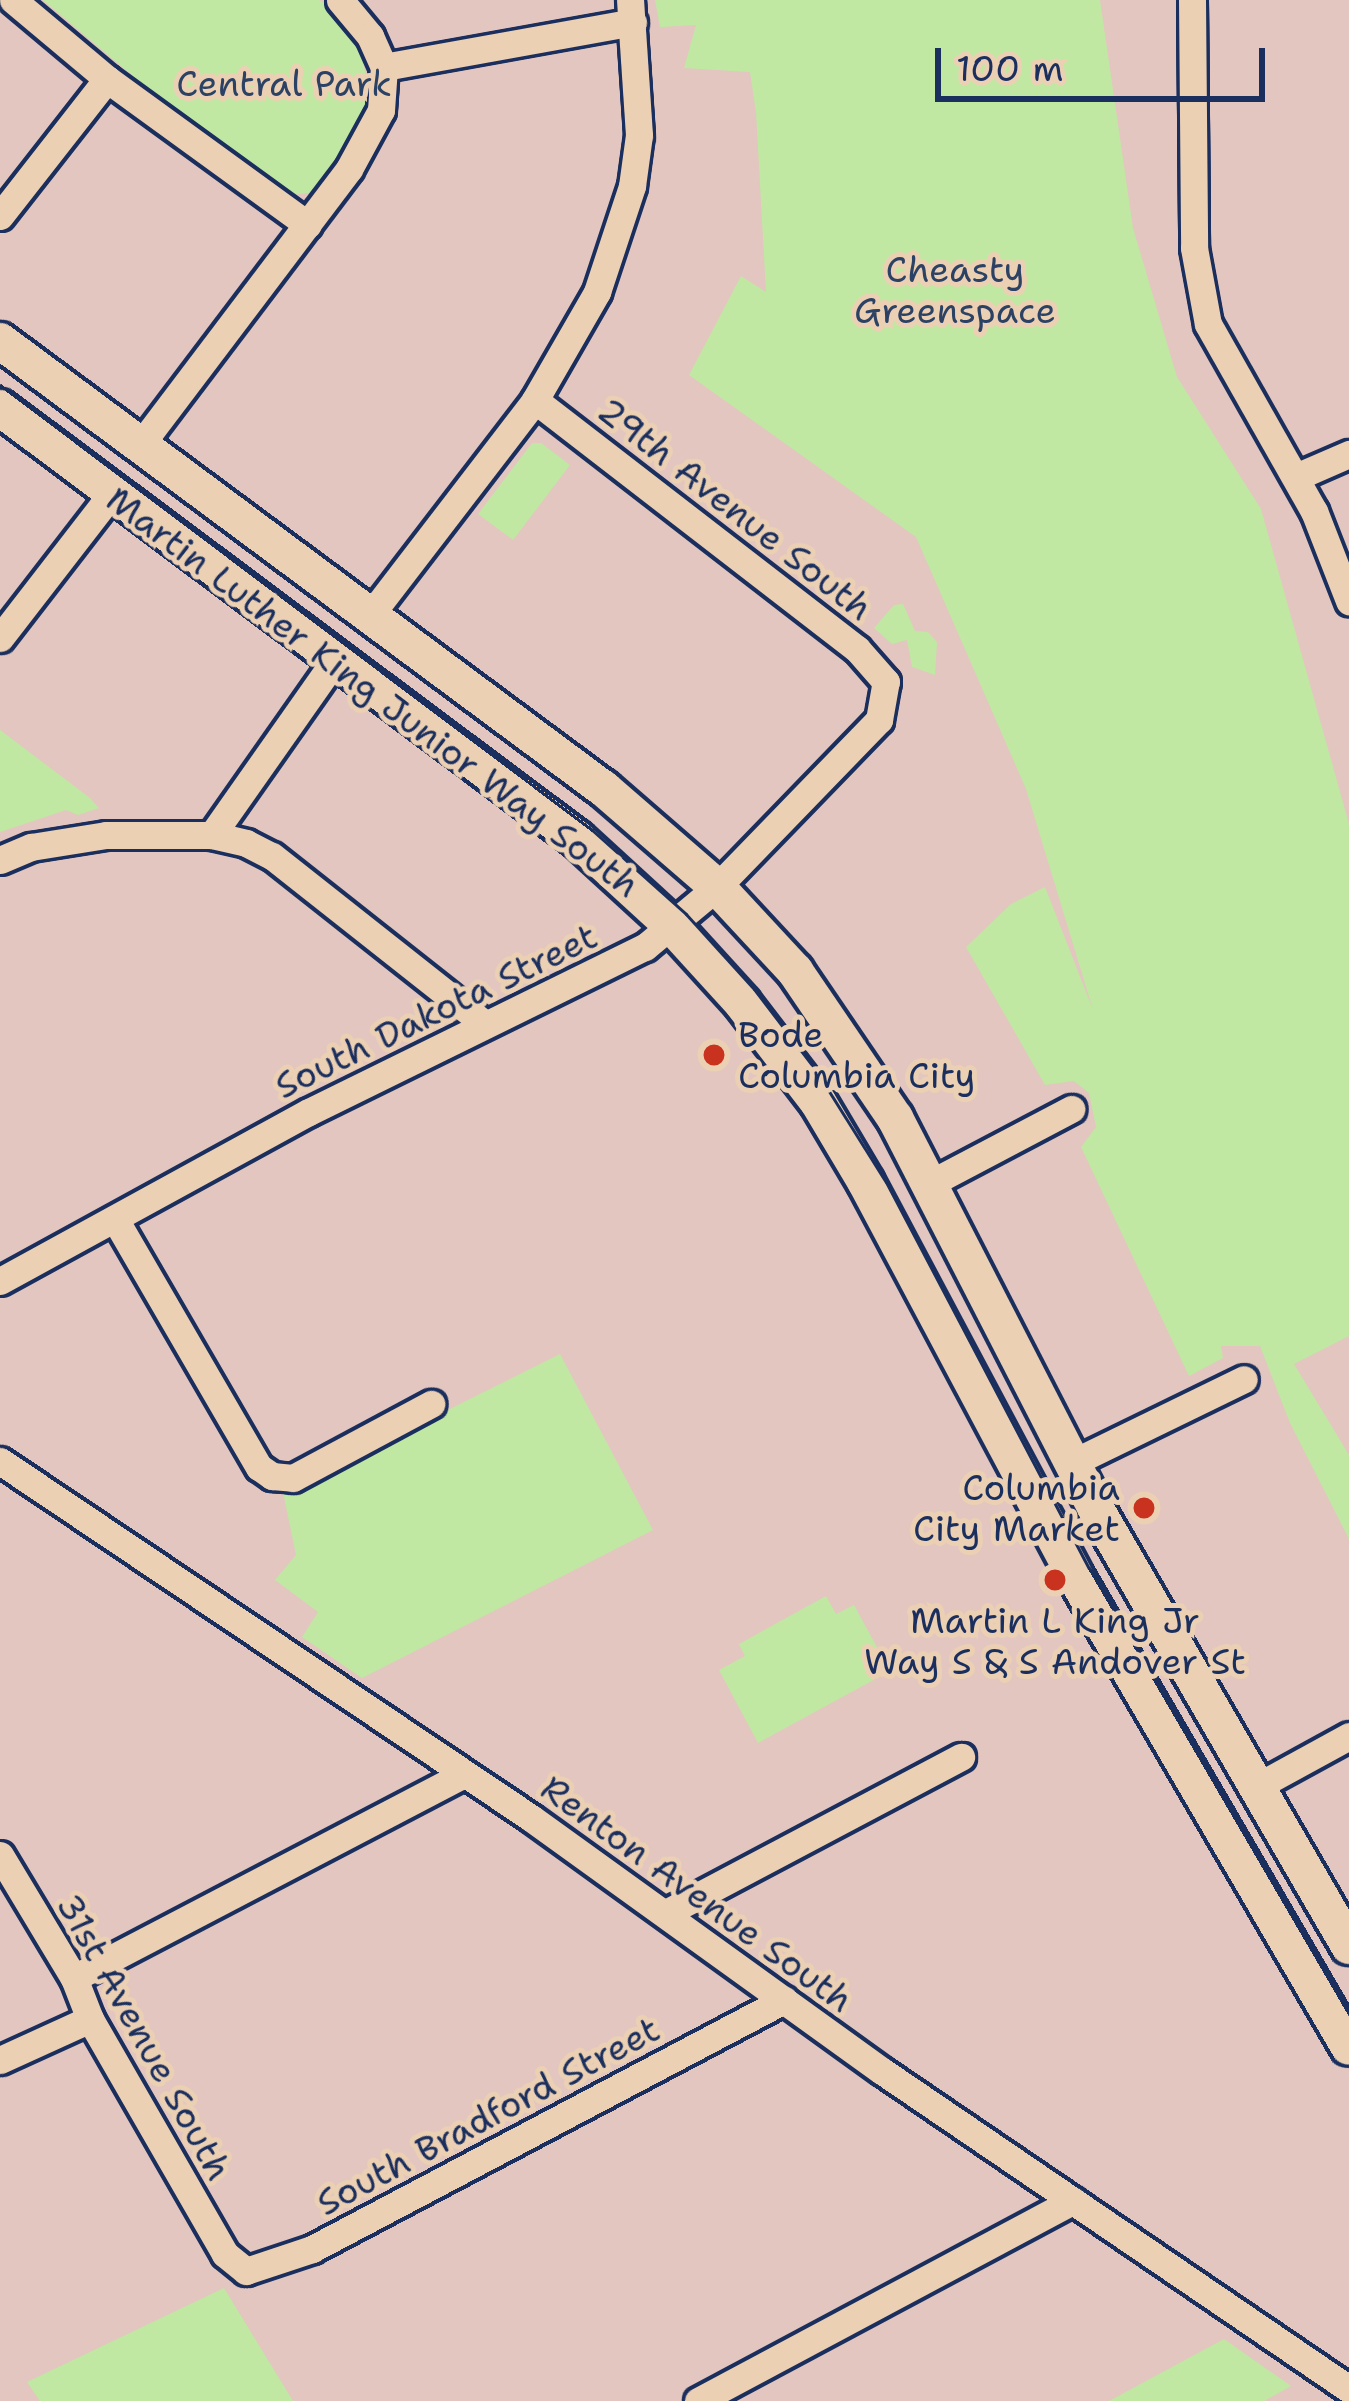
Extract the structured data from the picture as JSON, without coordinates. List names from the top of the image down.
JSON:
{
  "streets": {
    "main road": ["Martin Luther King Junior Way South"],
    "street": [
      "29th Avenue South",
      "South Dakota Street",
      "Renton Avenue South",
      "31st Avenue South",
      "South Bradford Street"
    ]
  },
  "crossings": [
    ["29th Avenue South", "South Dakota Street"],
    ["Martin Luther King Junior Way South", "South Dakota Street"],
    ["Renton Avenue South", "South Bradford Street"],
    ["31st Avenue South", "South Bradford Street"]
  ],
  "parks": ["Central Park", "Cheasty Greenspace"],
  "places": ["Bode Columbia City", "Columbia City Market", "Martin L King Jr Way S & S Andover St"],
  "scale_bar": "100 m"
}
